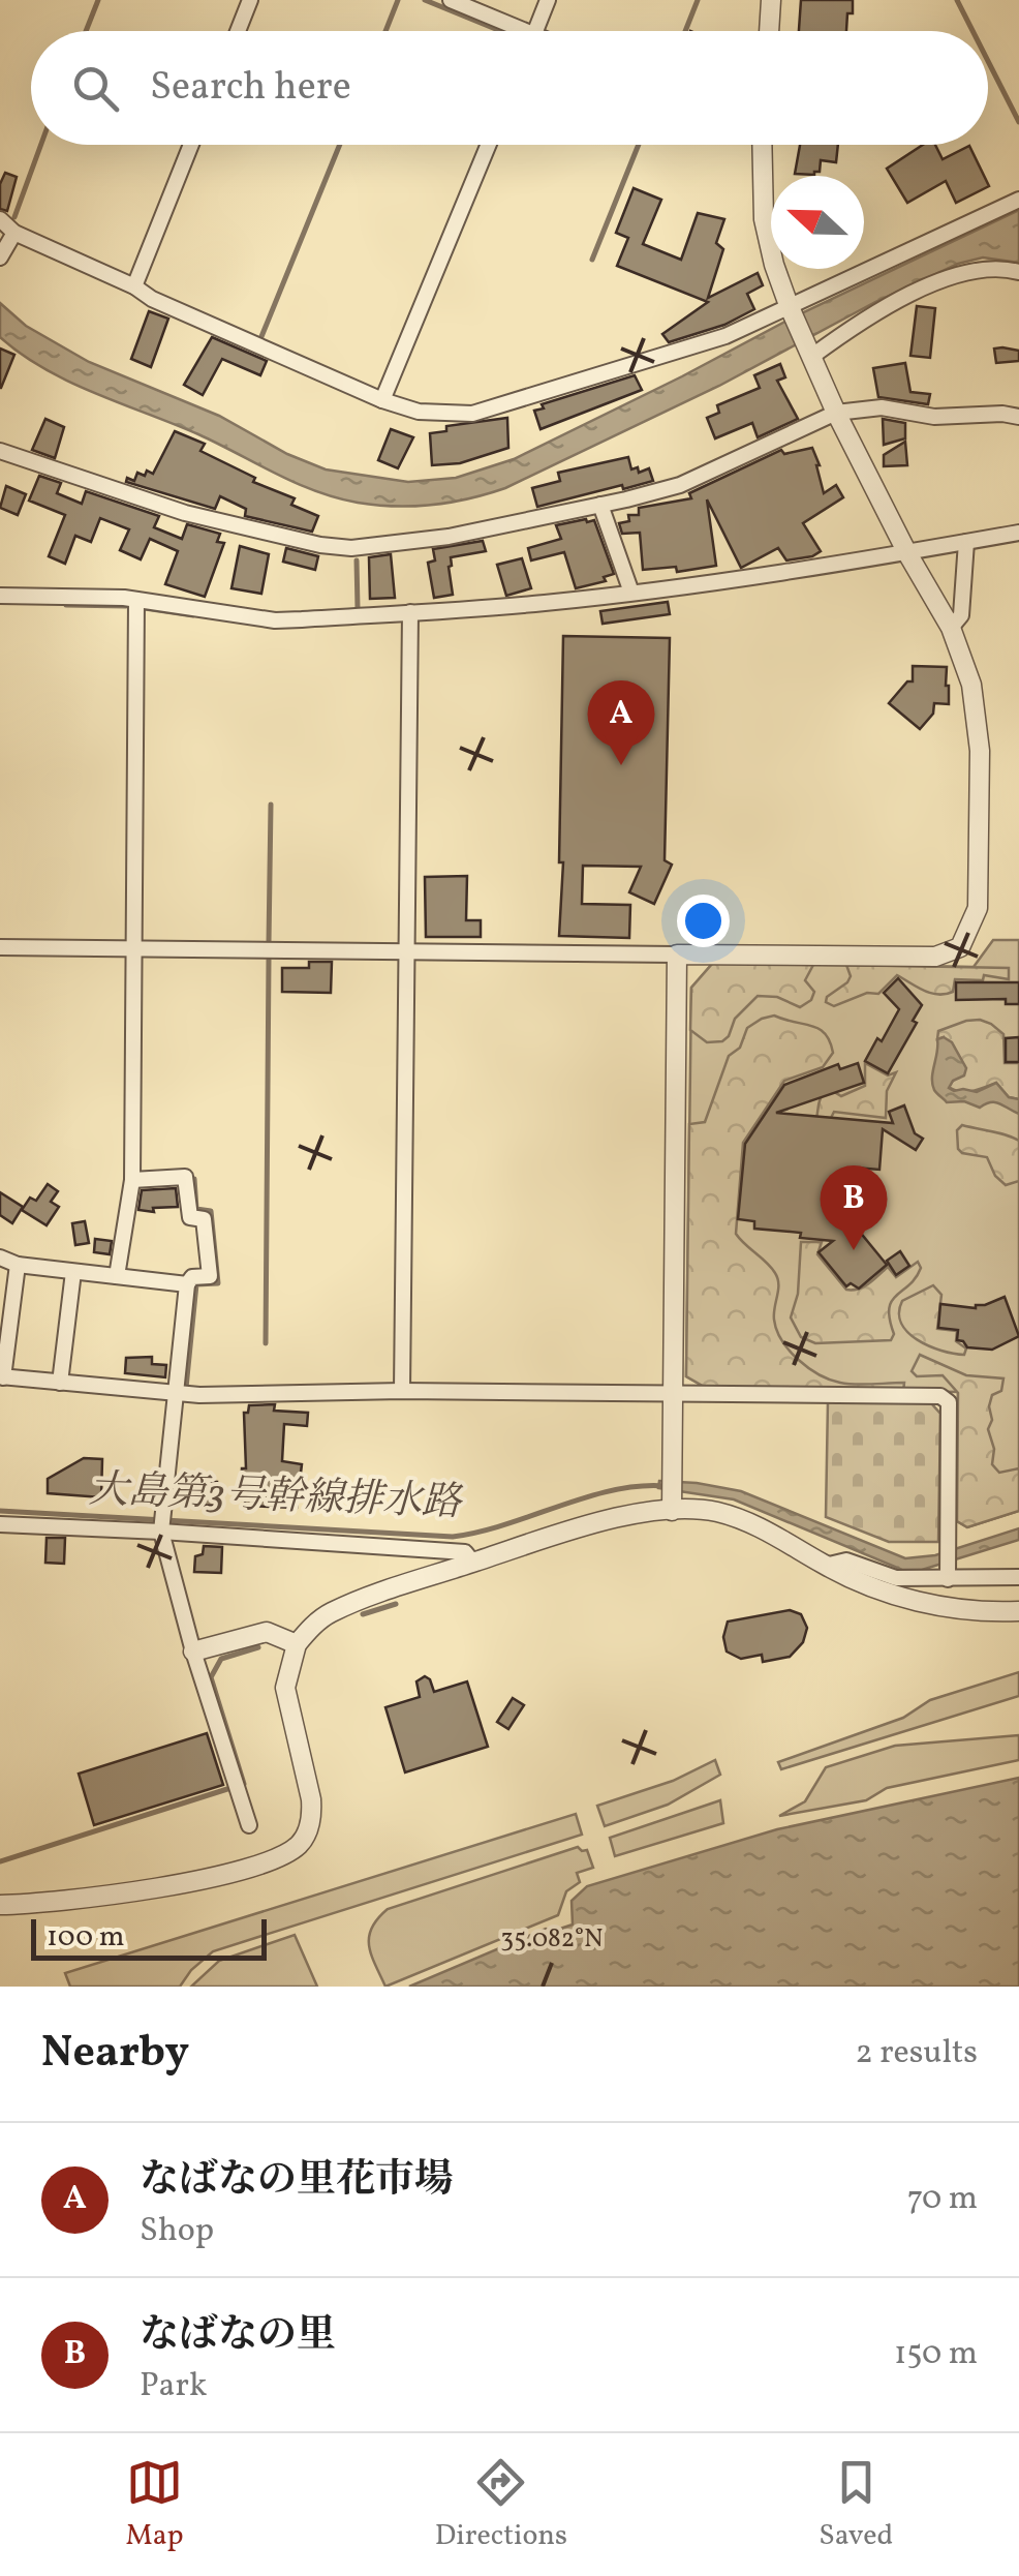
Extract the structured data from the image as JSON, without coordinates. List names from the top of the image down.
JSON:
{
  "water": ["大島第3号幹線排水路"],
  "scale_bar": "100 m",
  "north": "left",
  "page": {
    "search": "Search here",
    "pins": ["A", "B"],
    "scale": "100 m",
    "heading": ["Nearby", "2 results"],
    "list": [
      {
        "mark": "A",
        "name": "なばなの里花市場",
        "note": "Shop",
        "value": "70 m"
      },
      {
        "mark": "B",
        "name": "なばなの里",
        "note": "Park",
        "value": "150 m"
      }
    ],
    "nav": ["Map", "Directions", "Saved"]
  },
  "coordinates": ["35.082°N"]
}
